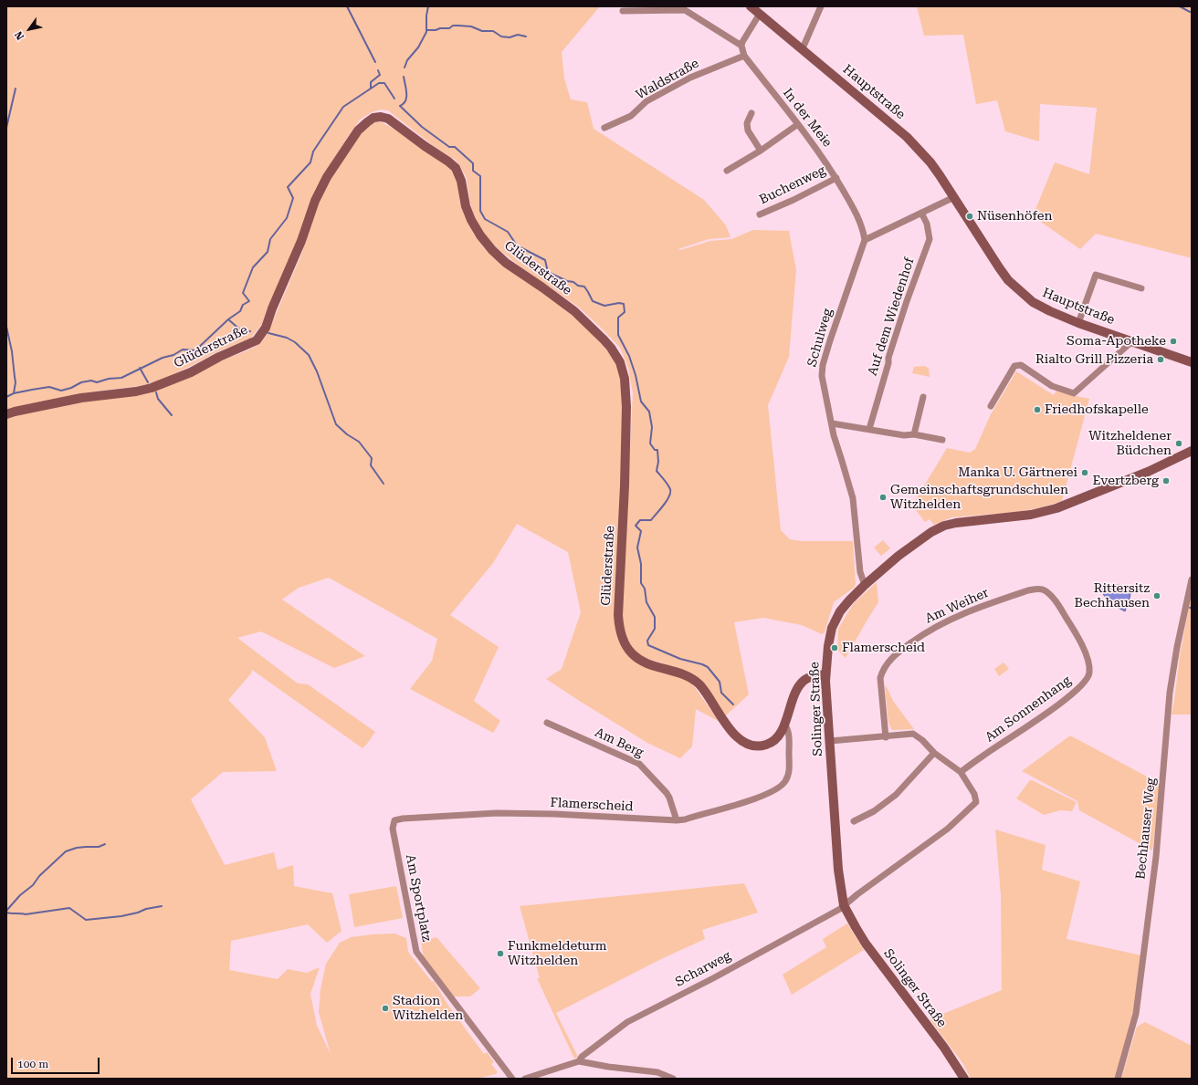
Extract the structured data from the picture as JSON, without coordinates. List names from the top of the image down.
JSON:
{
  "streets": {
    "main road": ["Hauptstraße", "Glüderstraße", "Solinger Straße"],
    "street": [
      "Waldstraße",
      "In der Meie",
      "Buchenweg",
      "Auf dem Wiedenhof",
      "Schulweg",
      "Am Weiher",
      "Am Sonnenhang",
      "Am Berg",
      "Flamerscheid",
      "Bechhauser Weg",
      "Am Sportplatz",
      "Scharweg"
    ]
  },
  "crossings": [
    ["Waldstraße", "In der Meie"],
    ["In der Meie", "Buchenweg"],
    ["In der Meie", "Schulweg"],
    ["Glüderstraße", "Solinger Straße"],
    ["Glüderstraße", "Flamerscheid"],
    ["Schulweg", "Solinger Straße"],
    ["Am Weiher", "Am Sonnenhang"],
    ["Solinger Straße", "Scharweg"],
    ["Am Berg", "Flamerscheid"],
    ["Flamerscheid", "Am Sportplatz"]
  ],
  "places": [
    "Nüsenhöfen",
    "Soma-Apotheke",
    "Rialto Grill Pizzeria",
    "Friedhofskapelle",
    "Witzheldener Büdchen",
    "Manka U. Gärtnerei",
    "Evertzberg",
    "Gemeinschaftsgrundschulen Witzhelden",
    "Rittersitz Bechhausen",
    "Flamerscheid",
    "Funkmeldeturm Witzhelden",
    "Stadion Witzhelden"
  ],
  "scale_bar": "100 m",
  "north": "bottom left"
}
